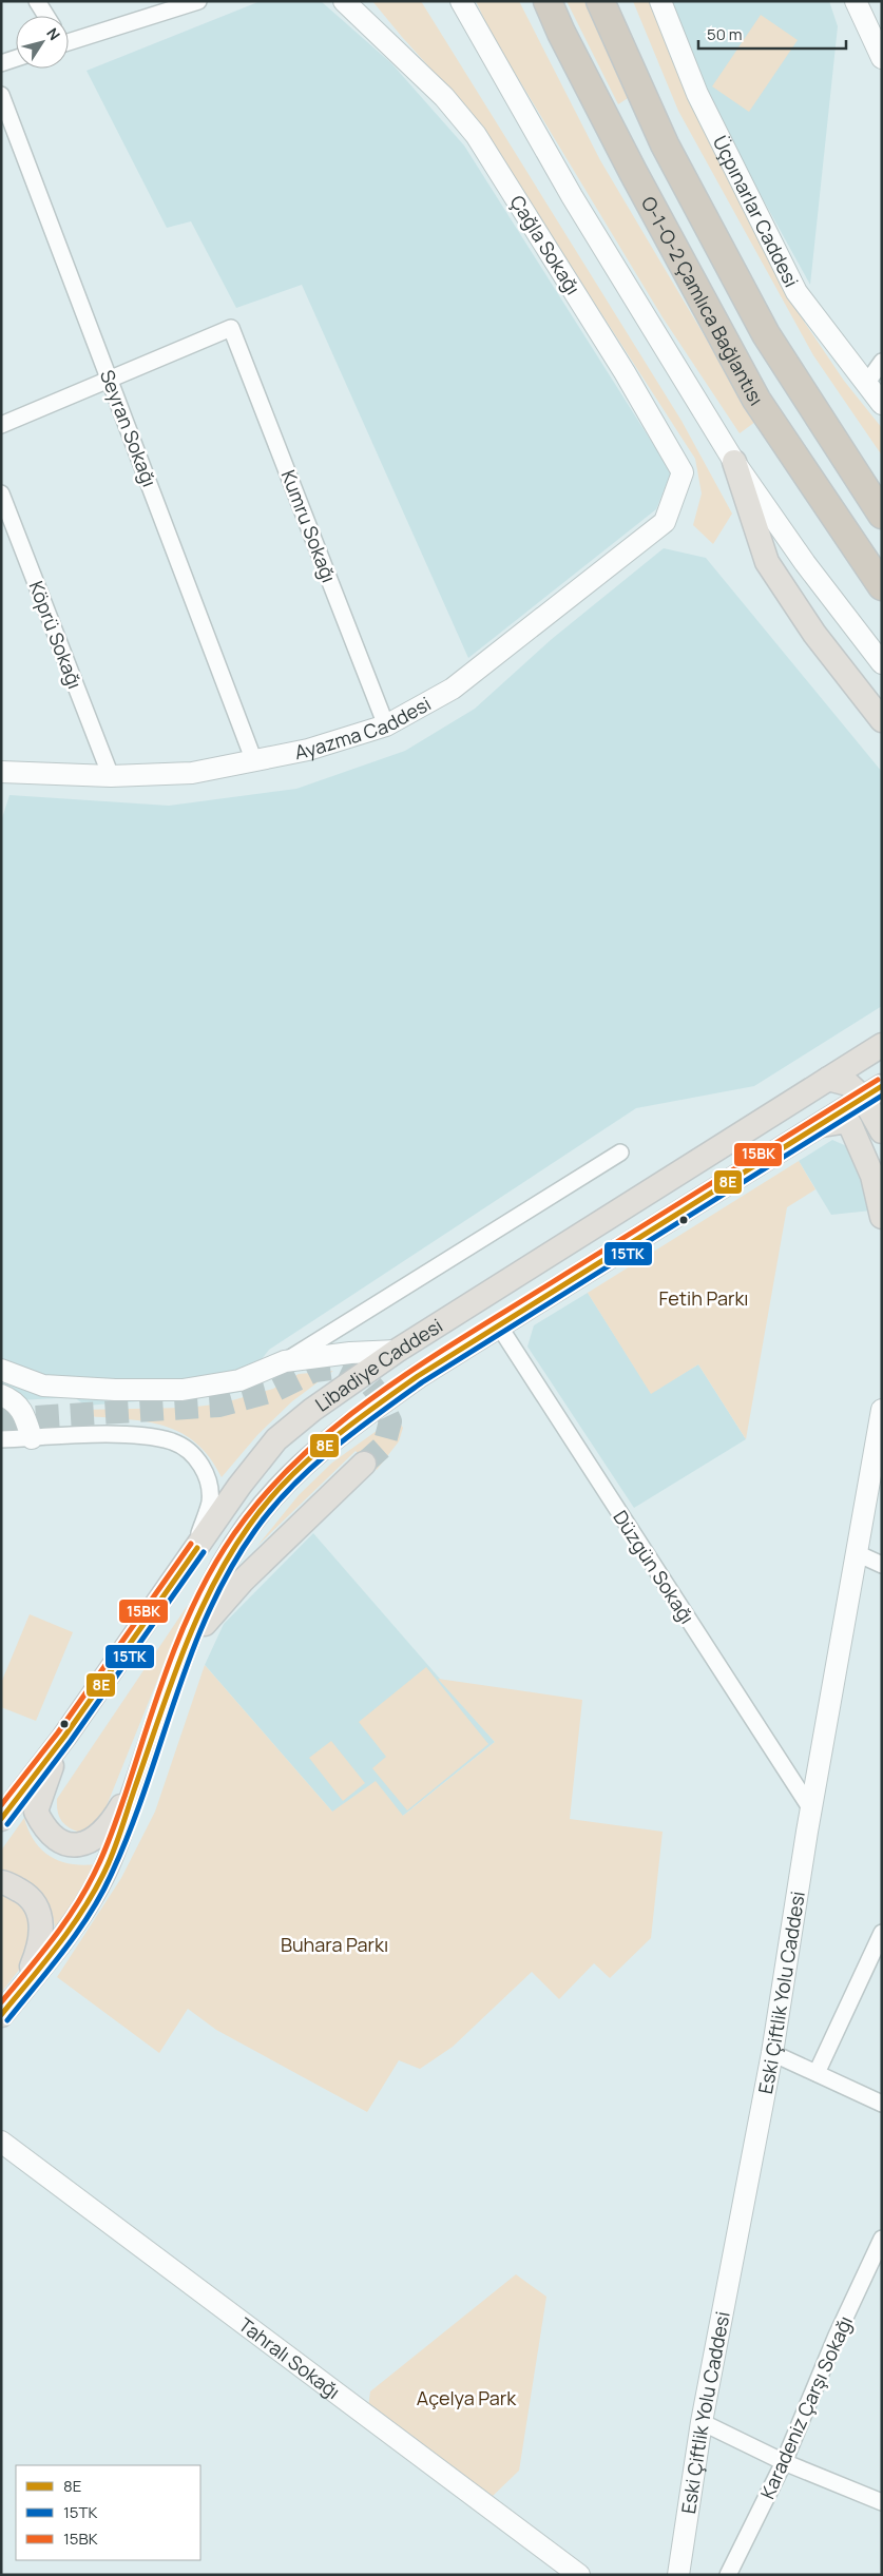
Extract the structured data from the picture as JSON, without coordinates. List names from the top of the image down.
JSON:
{
  "streets": {
    "highway": ["O-1-O-2 Çamlıca Bağlantısı"],
    "main road": ["Libadiye Caddesi"],
    "street": [
      "Üçpınarlar Caddesi",
      "Çağla Sokağı",
      "Seyran Sokağı",
      "Kumru Sokağı",
      "Köprü Sokağı",
      "Ayazma Caddesi",
      "Düzgün Sokağı",
      "Eski Çiftlik Yolu Caddesi",
      "Tahralı Sokağı",
      "Karadeniz Çarşı Sokağı"
    ]
  },
  "crossings": [
    ["Çağla Sokağı", "Ayazma Caddesi"],
    ["Seyran Sokağı", "Kumru Sokağı"],
    ["Seyran Sokağı", "Ayazma Caddesi"],
    ["Kumru Sokağı", "Ayazma Caddesi"],
    ["Köprü Sokağı", "Ayazma Caddesi"],
    ["Libadiye Caddesi", "Düzgün Sokağı"],
    ["Düzgün Sokağı", "Eski Çiftlik Yolu Caddesi"]
  ],
  "parks": ["Fetih Parkı", "Buhara Parkı", "Açelya Park"],
  "lines": ["transit line 15BK", "transit line 8E", "transit line 15TK"],
  "legend": ["8E", "15TK", "15BK"],
  "scale_bar": "50 m",
  "north": "top right"
}
